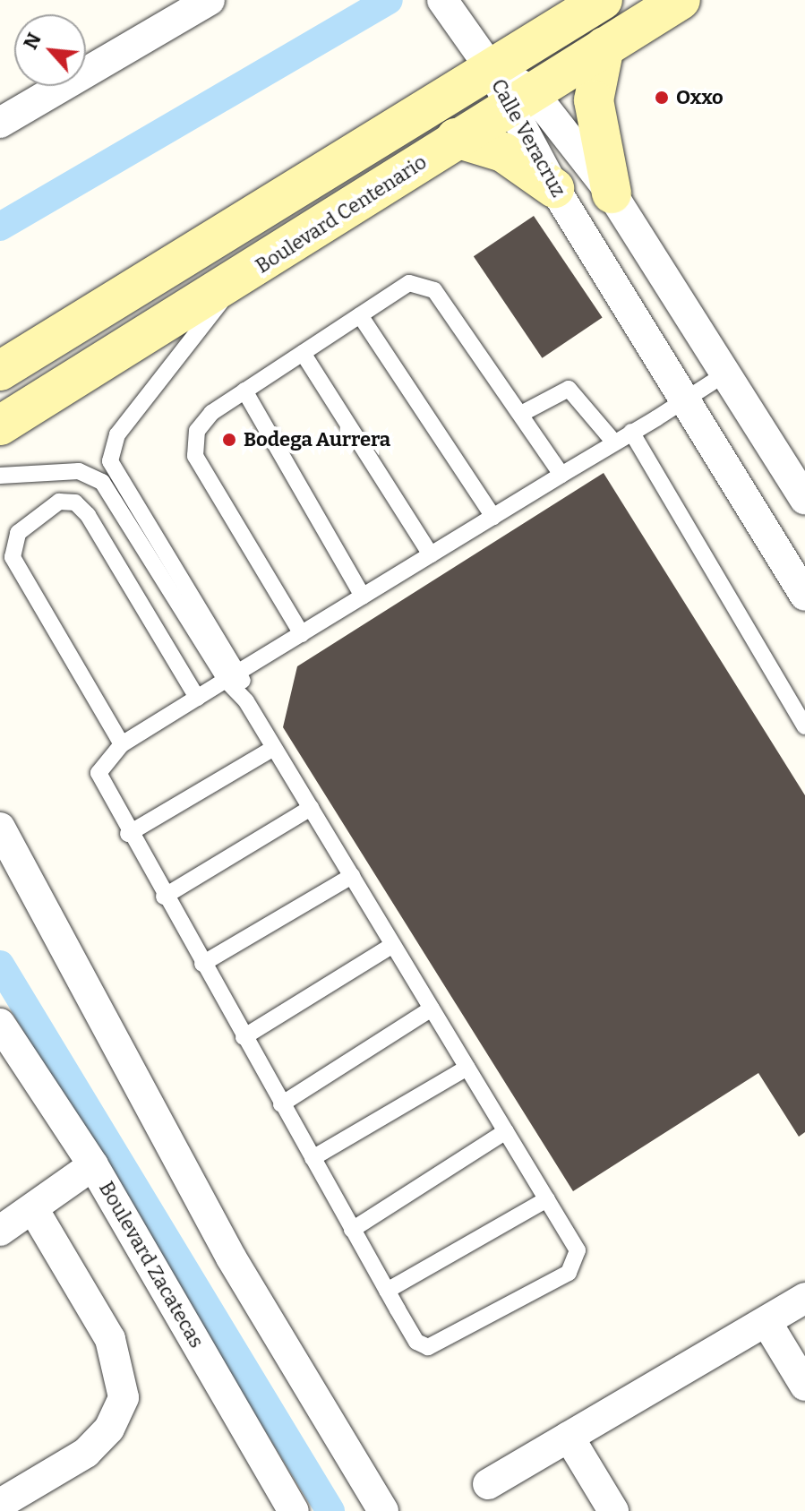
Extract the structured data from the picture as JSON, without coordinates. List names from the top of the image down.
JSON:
{
  "streets": {
    "main road": ["Boulevard Centenario"],
    "street": ["Calle Veracruz", "Boulevard Zacatecas"]
  },
  "crossings": [
    ["Calle Veracruz", "Boulevard Centenario"]
  ],
  "places": ["Oxxo", "Bodega Aurrera"],
  "north": "top left"
}
